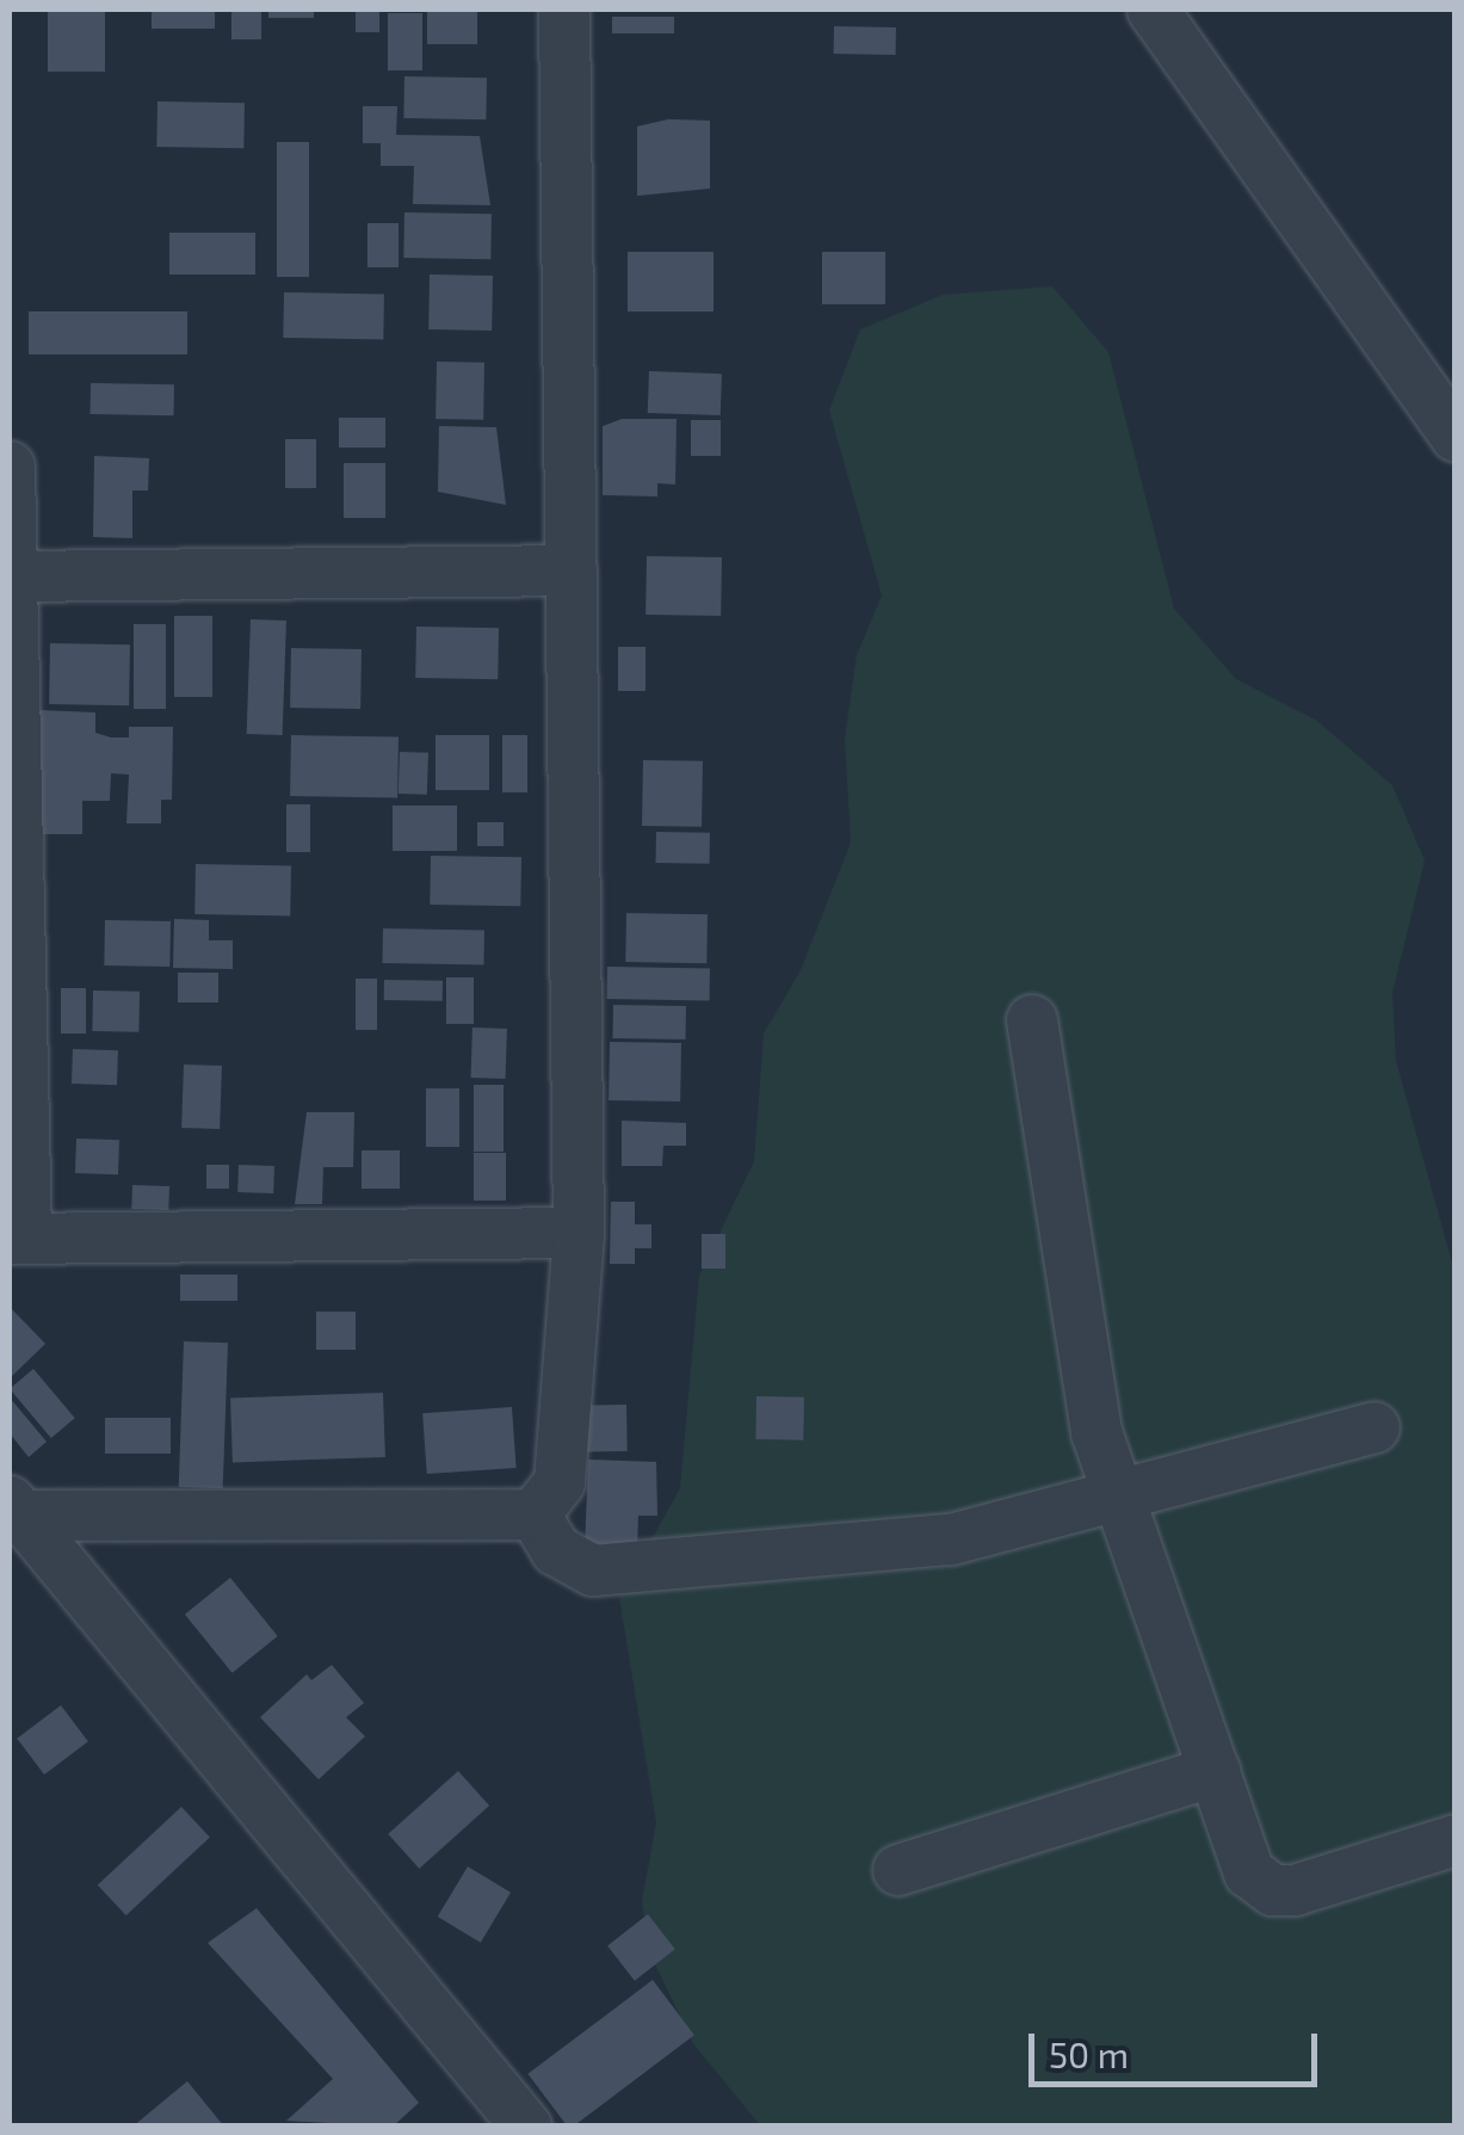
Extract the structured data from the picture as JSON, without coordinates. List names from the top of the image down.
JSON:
{
  "scale_bar": "50 m"
}
